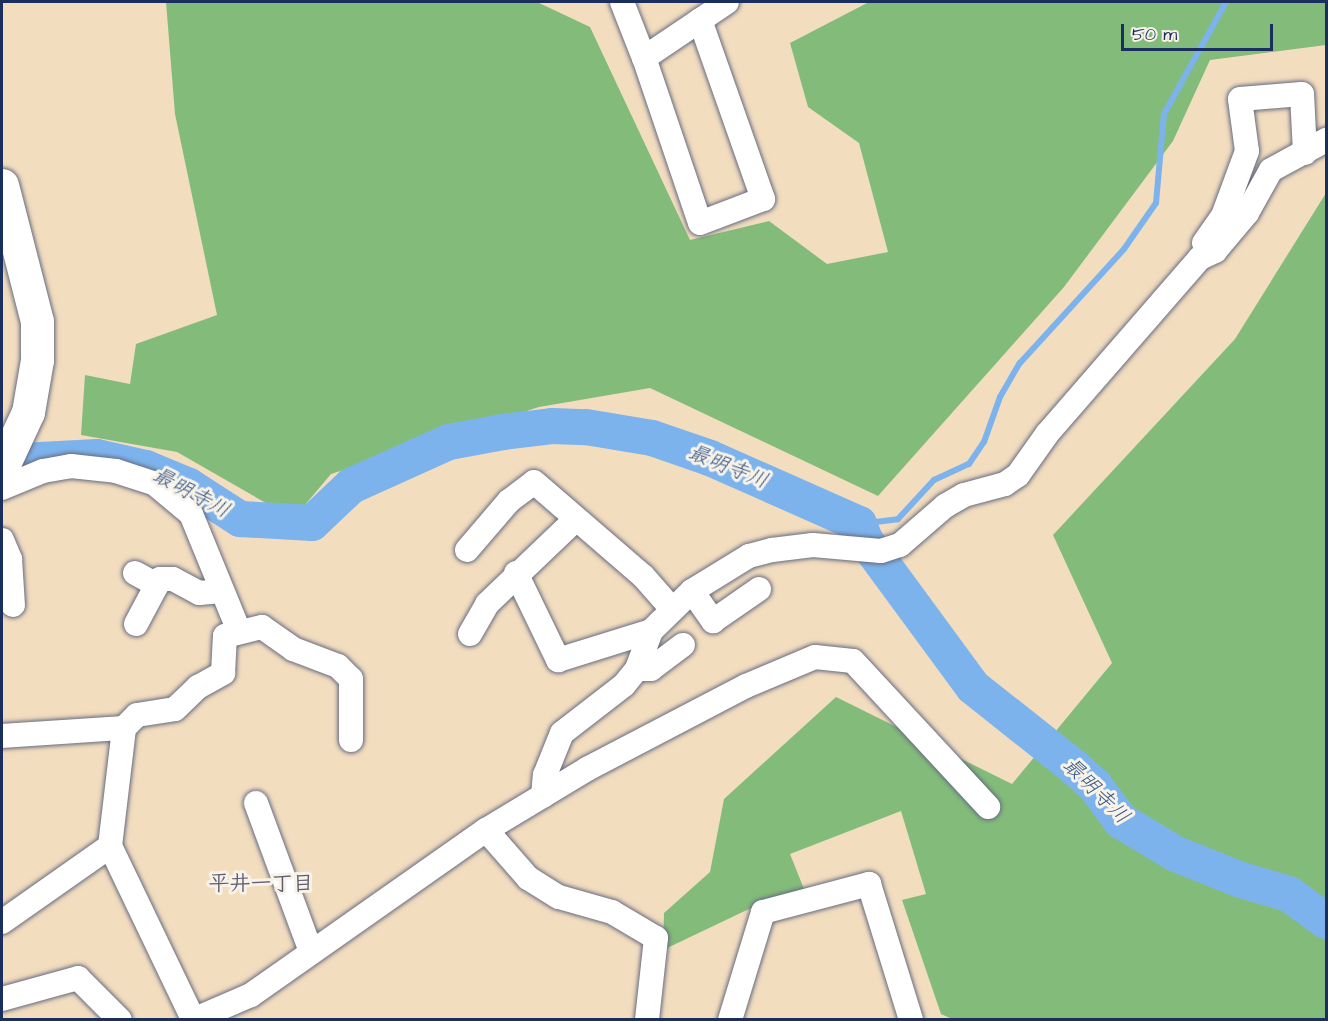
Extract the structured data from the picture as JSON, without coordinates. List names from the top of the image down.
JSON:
{
  "districts": ["平井一丁目"],
  "water": ["最明寺川"],
  "scale_bar": "50 m"
}
